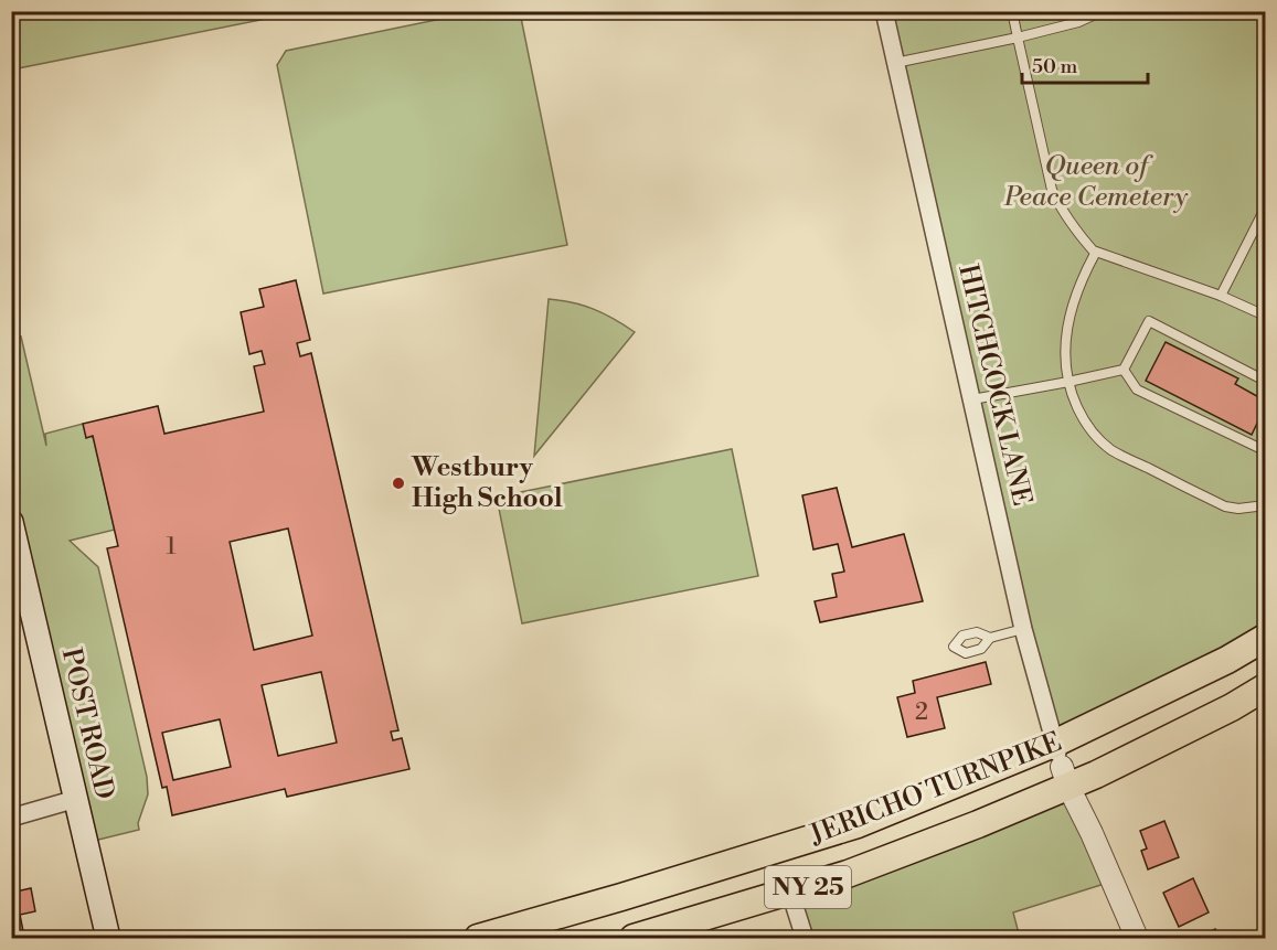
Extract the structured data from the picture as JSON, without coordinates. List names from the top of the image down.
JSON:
{
  "streets": {
    "main road": ["POST ROAD", "JERICHO TURNPIKE", "NY 25"],
    "street": ["HITCHCOCK LANE"]
  },
  "crossings": [
    ["HITCHCOCK LANE", "JERICHO TURNPIKE"]
  ],
  "parks": ["Queen of Peace Cemetery"],
  "places": ["Westbury High School"],
  "house_numbers": ["1", "2"],
  "scale_bar": "50 m"
}
